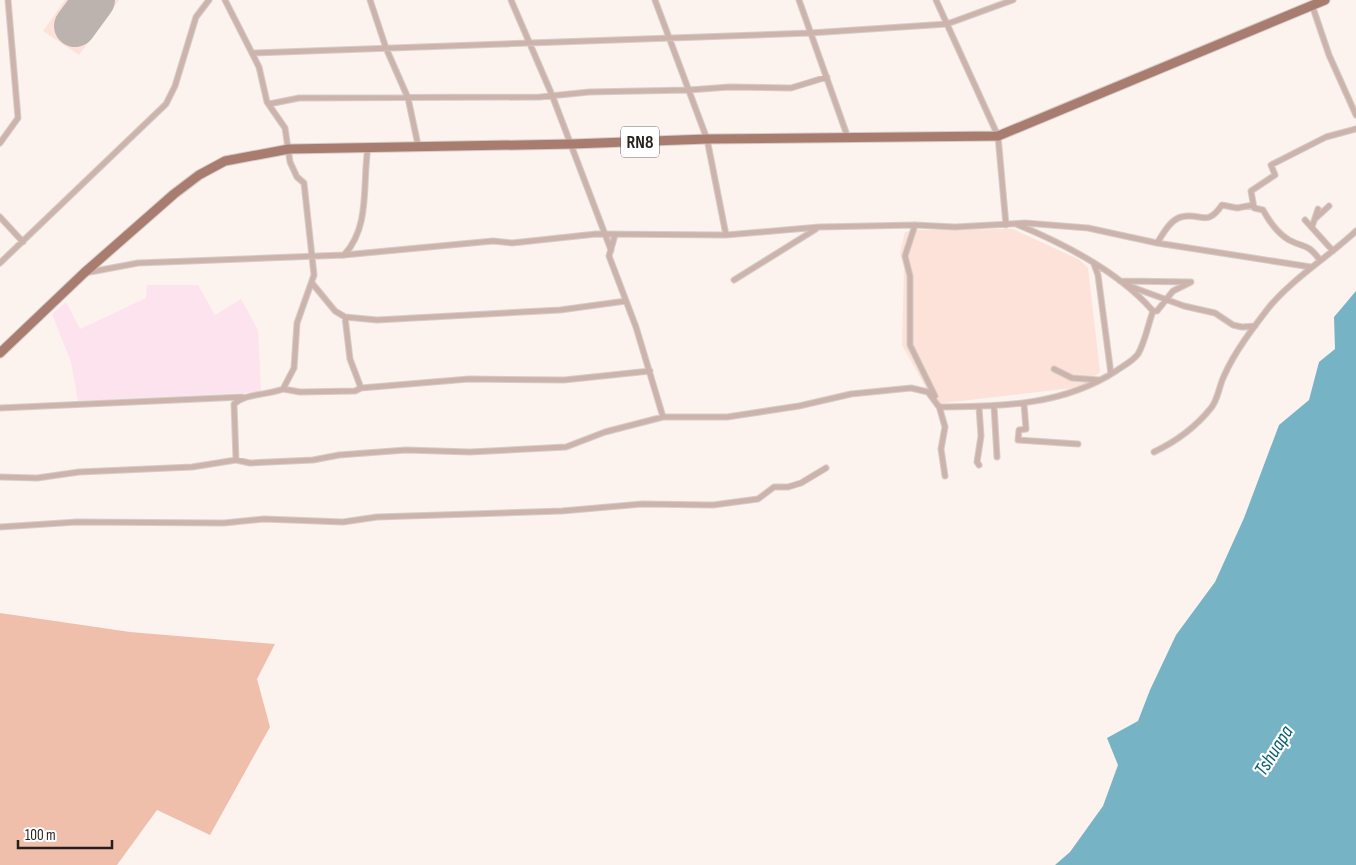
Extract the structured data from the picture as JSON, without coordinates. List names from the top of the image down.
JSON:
{
  "streets": {
    "main road": ["RN8"]
  },
  "water": ["Tshuapa"],
  "scale_bar": "100 m"
}
